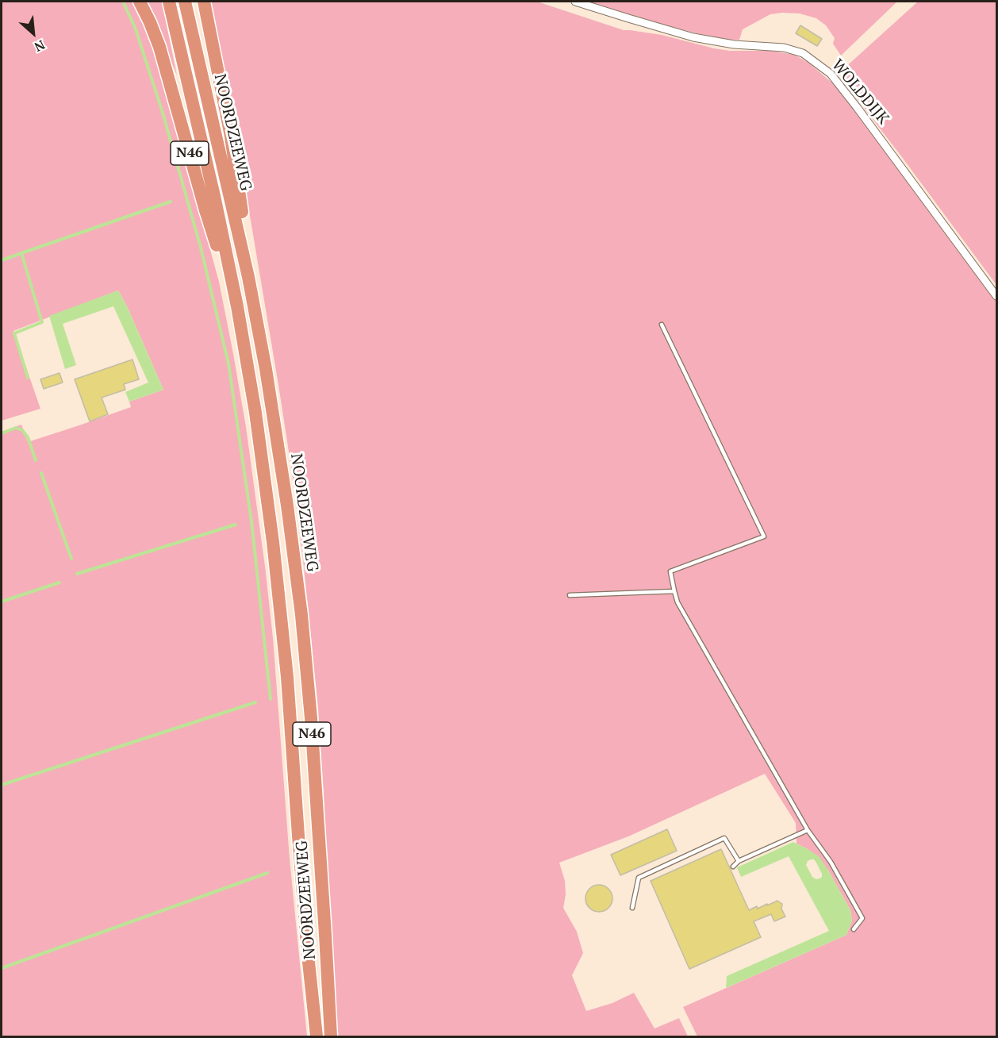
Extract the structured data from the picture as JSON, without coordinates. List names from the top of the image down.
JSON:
{
  "streets": {
    "highway": ["NOORDZEEWEG", "N46"],
    "street": ["WOLDDIJK"]
  },
  "crossings": [
    ["NOORDZEEWEG", "N46"]
  ],
  "north": "bottom right"
}
